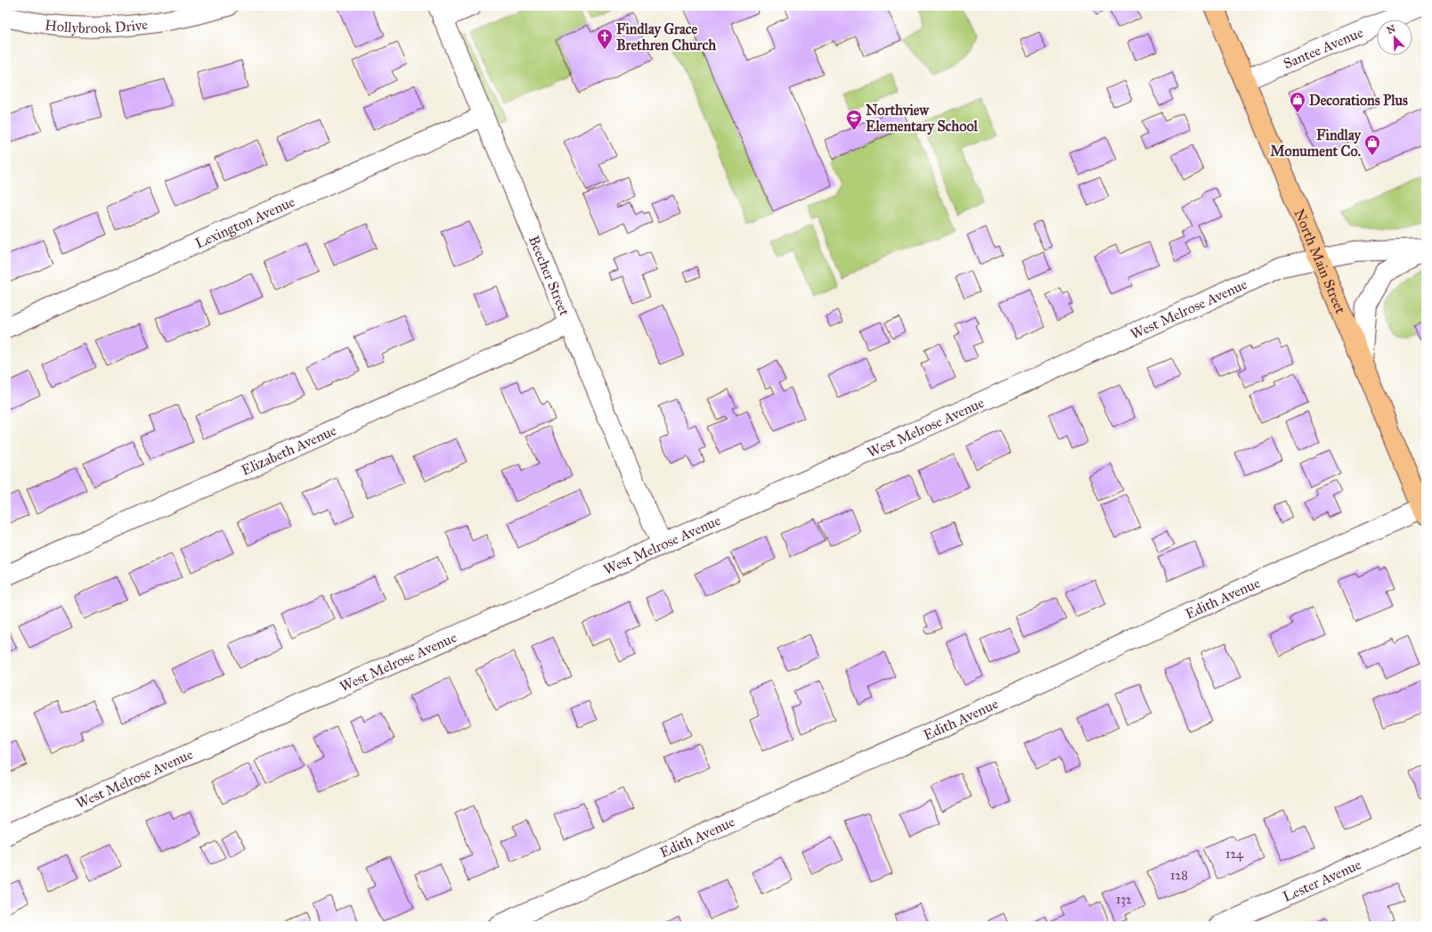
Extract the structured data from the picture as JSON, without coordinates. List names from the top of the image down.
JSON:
{
  "streets": {
    "main road": ["North Main Street"],
    "street": [
      "Hollybrook Drive",
      "Santee Avenue",
      "Lexington Avenue",
      "Beecher Street",
      "West Melrose Avenue",
      "Elizabeth Avenue",
      "Edith Avenue",
      "Lester Avenue"
    ]
  },
  "crossings": [
    ["Santee Avenue", "North Main Street"],
    ["Lexington Avenue", "Beecher Street"],
    ["North Main Street", "West Melrose Avenue"],
    ["North Main Street", "Edith Avenue"],
    ["Beecher Street", "West Melrose Avenue"],
    ["Beecher Street", "Elizabeth Avenue"]
  ],
  "places": {
    "church": ["Findlay Grace Brethren Church"],
    "shop": ["Decorations Plus", "Findlay Monument Co."],
    "school or university": ["Northview Elementary School"]
  },
  "house_numbers": ["124", "128", "132"],
  "north": "top left"
}
